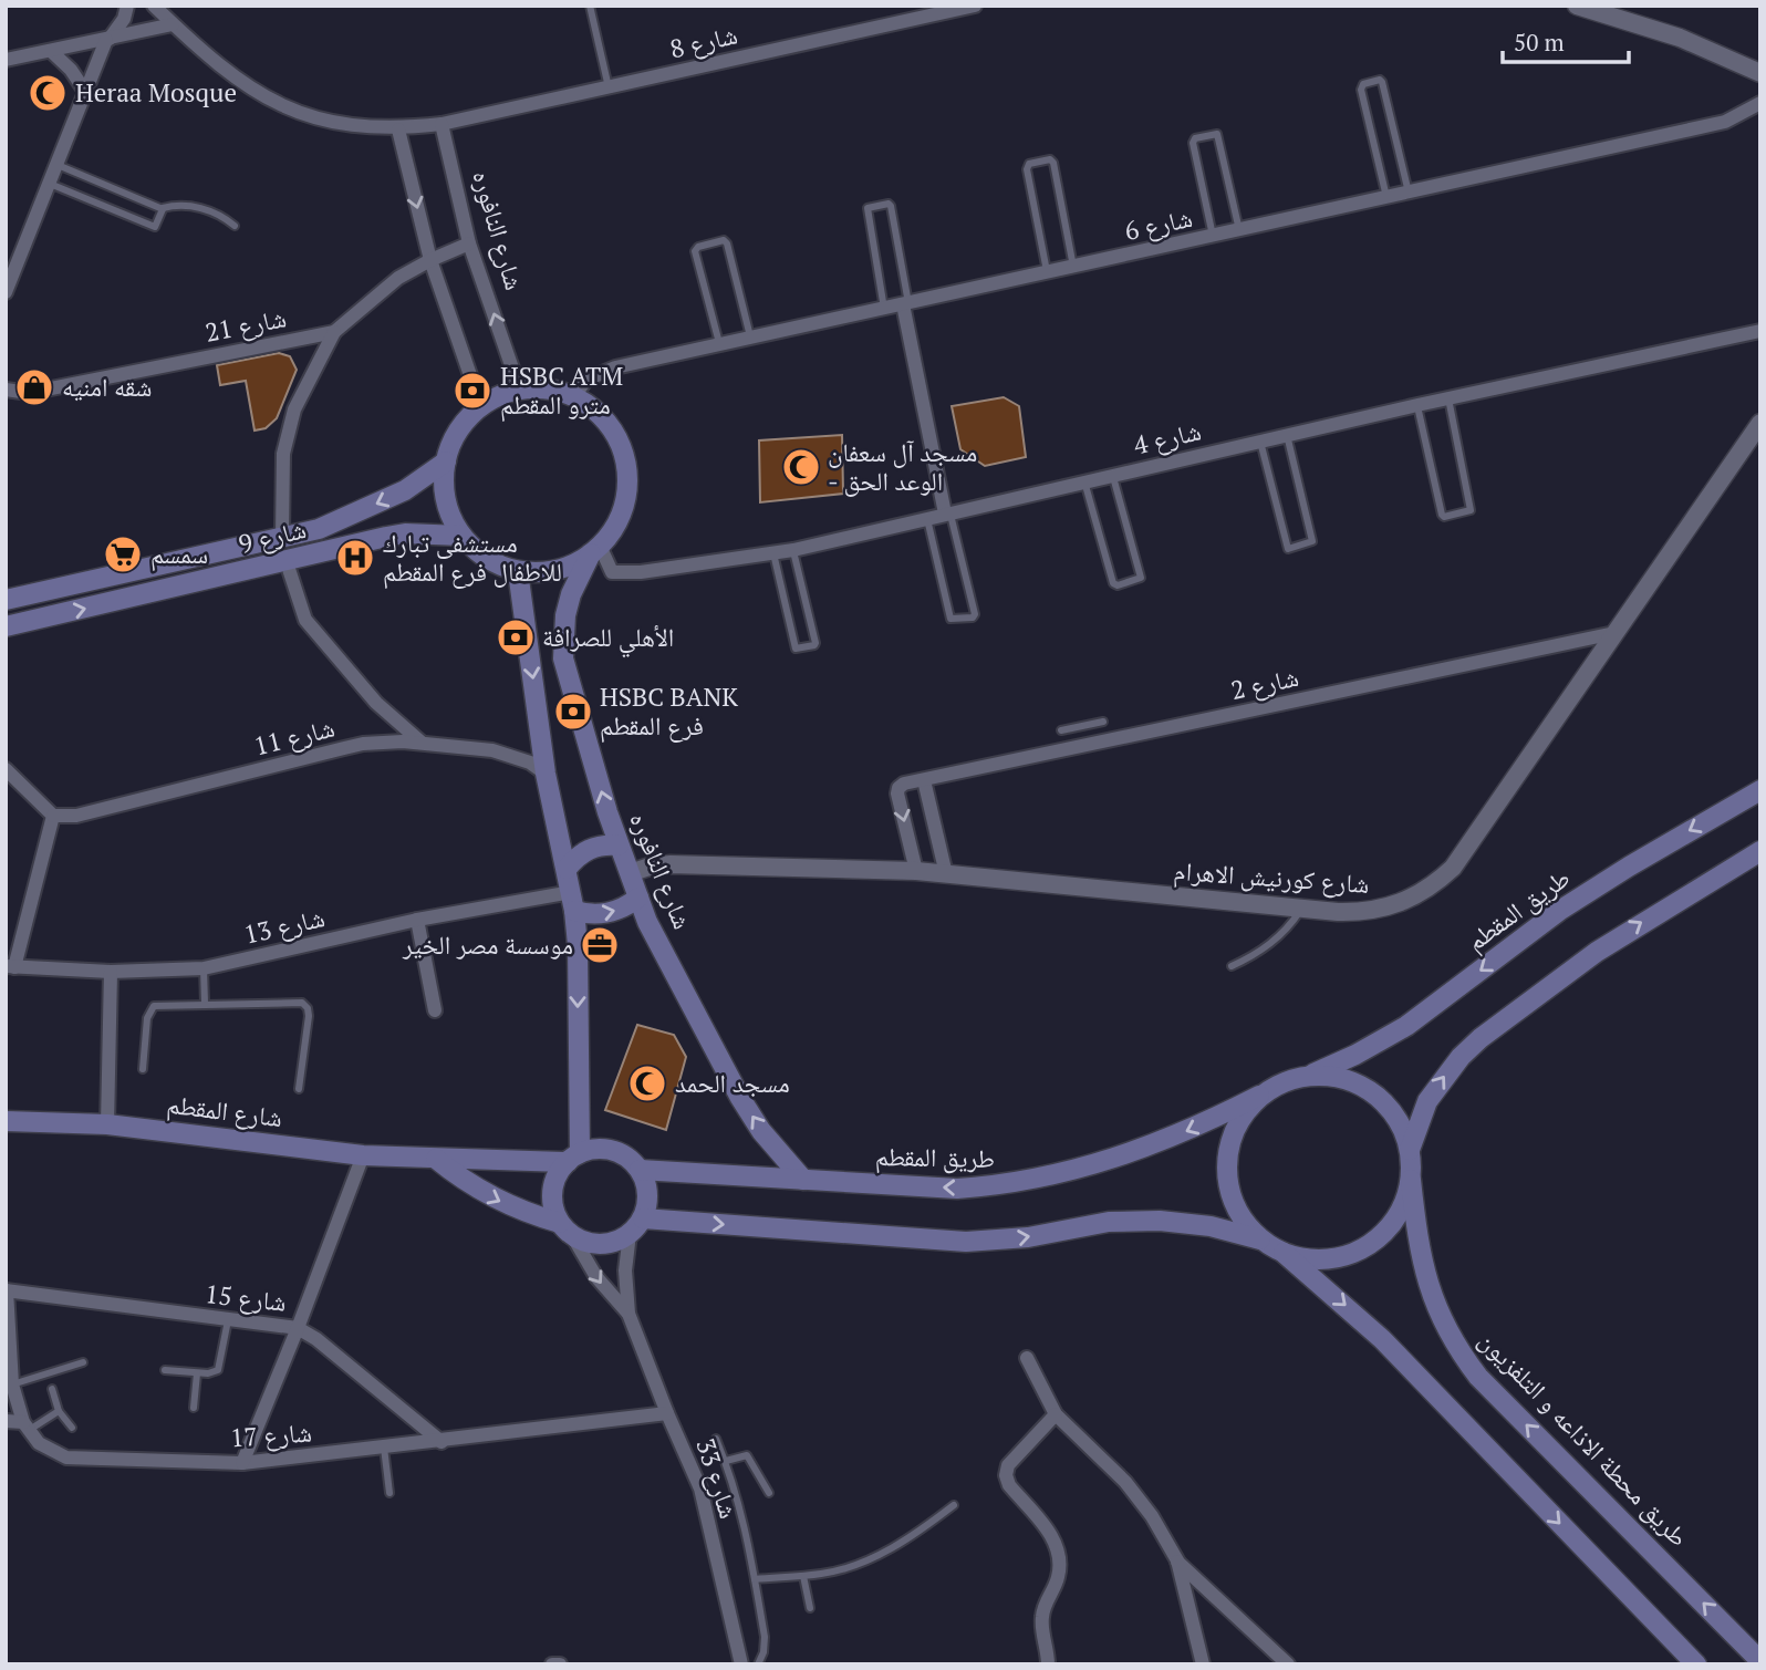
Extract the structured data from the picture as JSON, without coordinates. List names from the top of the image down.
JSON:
{
  "streets": {
    "main road": [
      "شارع النافوره",
      "شارع 9",
      "طريق المقطم",
      "شارع المقطم",
      "طريق محطة الاذاعه و التلفزيون"
    ],
    "street": [
      "شارع 8",
      "شارع 6",
      "شارع 21",
      "شارع 4",
      "شارع 2",
      "شارع 11",
      "شارع كورنيش الاهرام",
      "شارع 13",
      "شارع 15",
      "شارع 17",
      "شارع 33"
    ]
  },
  "crossings": [
    ["شارع 8", "شارع النافوره"],
    ["شارع 6", "شارع النافوره"],
    ["شارع 6", "شارع 4"],
    ["شارع 6", "شارع 9"],
    ["شارع النافوره", "شارع 4"],
    ["شارع النافوره", "شارع 9"],
    ["شارع النافوره", "شارع كورنيش الاهرام"],
    ["شارع النافوره", "طريق المقطم"],
    ["شارع النافوره", "شارع 13"],
    ["شارع 4", "شارع 9"],
    ["شارع 2", "شارع كورنيش الاهرام"],
    ["شارع كورنيش الاهرام", "شارع 13"],
    ["طريق المقطم", "شارع المقطم"],
    ["طريق المقطم", "طريق محطة الاذاعه و التلفزيون"],
    ["طريق المقطم", "شارع 33"],
    ["شارع المقطم", "شارع 33"],
    ["شارع 15", "شارع 17"],
    ["شارع 17", "شارع 33"]
  ],
  "one_way": ["شارع النافوره"],
  "places": {
    "mosque": ["Heraa Mosque", "مسجد آل سعفان - الوعد الحق", "مسجد الحمد"],
    "shop": ["شقه امنيه"],
    "bank": ["HSBC ATM مترو المقطم", "الأهلي للصرافة", "HSBC BANK فرع المقطم"],
    "supermarket": ["سمسم"],
    "hospital": ["مستشفى تبارك للاطفال فرع المقطم"],
    "office": ["موسسة مصر الخير"]
  },
  "scale_bar": "50 m"
}
